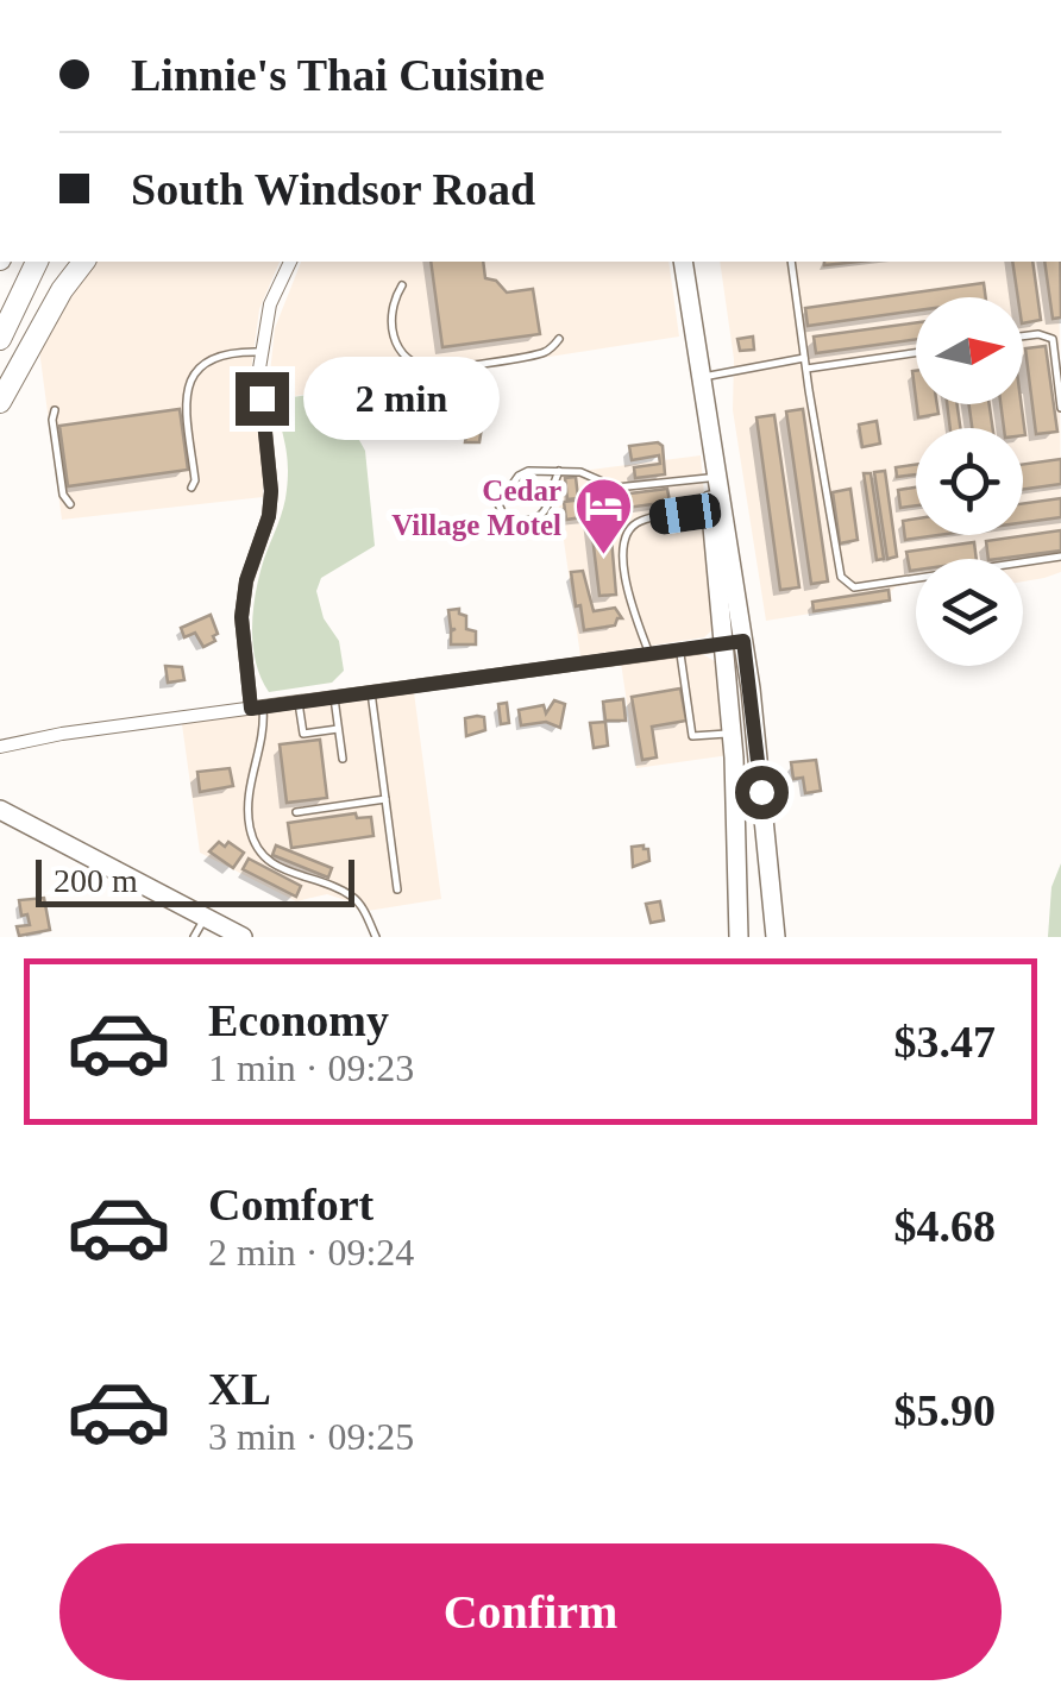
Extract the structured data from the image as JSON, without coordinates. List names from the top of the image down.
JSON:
{
  "places": {
    "hotel": ["Cedar Village Motel"]
  },
  "scale_bar": "200 m",
  "north": "right",
  "page": {
    "banner": ["Linnie's Thai Cuisine", "South Windsor Road"],
    "bubble": "2 min",
    "scale": "200 m",
    "list": [
      {
        "name": "Economy",
        "note": "1 min · 09:23",
        "value": "$3.47"
      },
      {
        "name": "Comfort",
        "note": "2 min · 09:24",
        "value": "$4.68"
      },
      {
        "name": "XL",
        "note": "3 min · 09:25",
        "value": "$5.90"
      }
    ],
    "buttons": "Confirm"
  }
}
